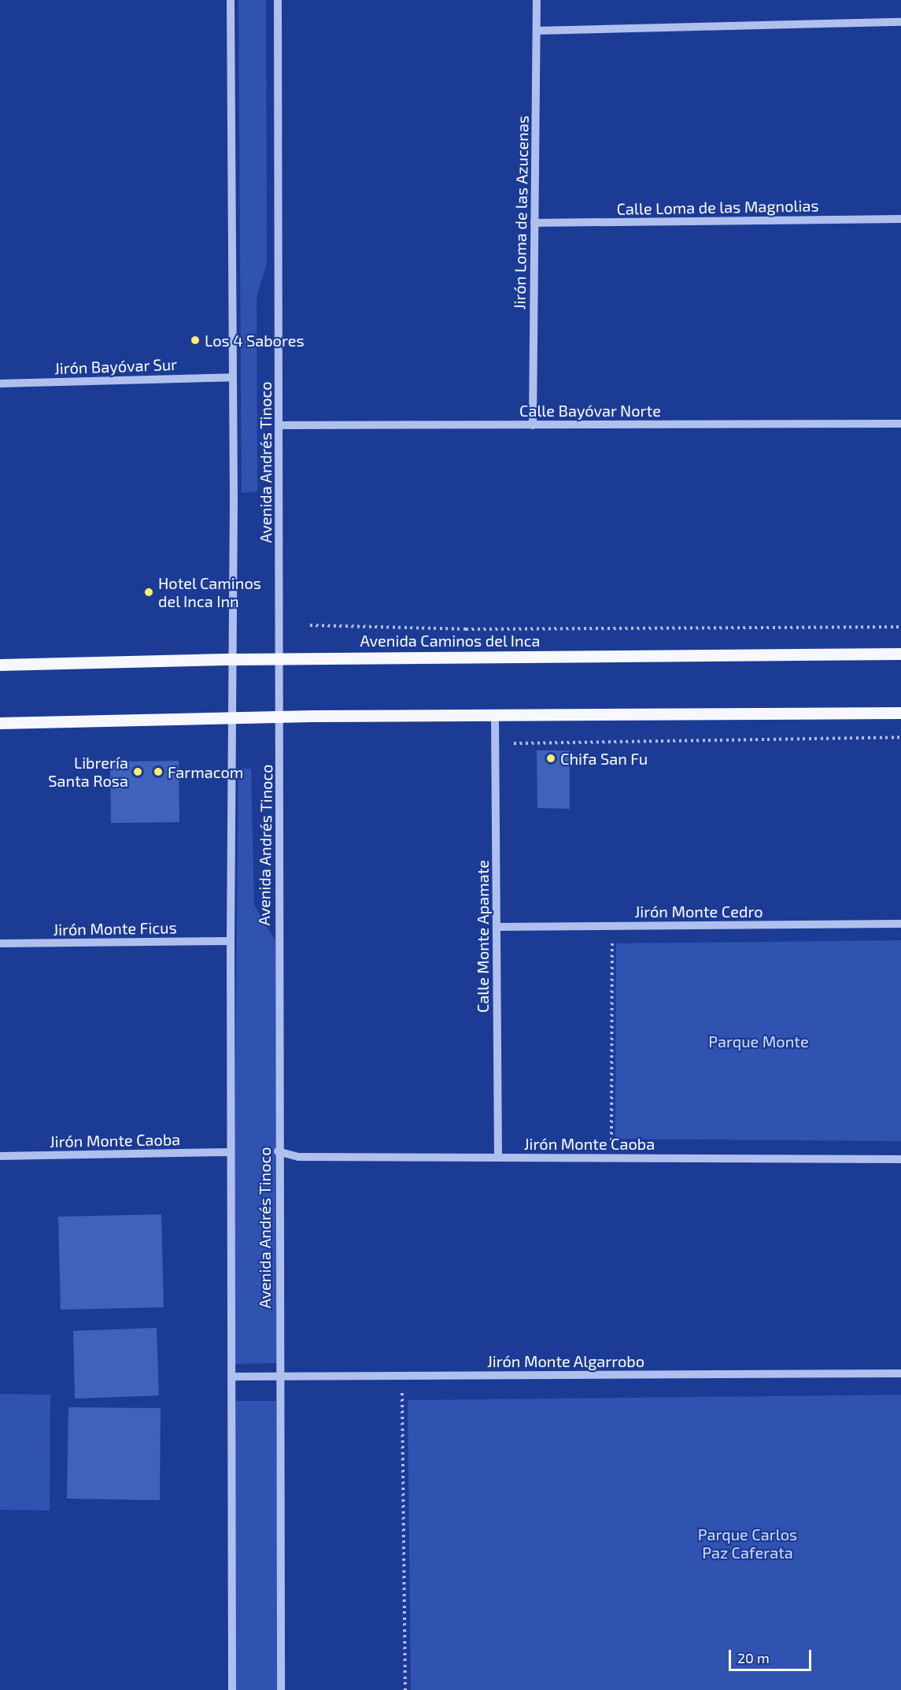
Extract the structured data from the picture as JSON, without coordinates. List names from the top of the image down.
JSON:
{
  "streets": {
    "main road": ["Avenida Caminos del Inca"],
    "street": [
      "Calle Loma de las Magnolias",
      "Jirón Loma de las Azucenas",
      "Jirón Bayóvar Sur",
      "Calle Bayóvar Norte",
      "Avenida Andrés Tinoco",
      "Jirón Monte Cedro",
      "Jirón Monte Ficus",
      "Calle Monte Apamate",
      "Jirón Monte Caoba",
      "Jirón Monte Algarrobo"
    ]
  },
  "crossings": [
    ["Calle Loma de las Magnolias", "Jirón Loma de las Azucenas"],
    ["Jirón Loma de las Azucenas", "Calle Bayóvar Norte"],
    ["Jirón Bayóvar Sur", "Avenida Andrés Tinoco"],
    ["Calle Bayóvar Norte", "Avenida Andrés Tinoco"],
    ["Avenida Andrés Tinoco", "Avenida Caminos del Inca"],
    ["Avenida Andrés Tinoco", "Jirón Monte Ficus"],
    ["Avenida Andrés Tinoco", "Jirón Monte Caoba"],
    ["Avenida Andrés Tinoco", "Jirón Monte Algarrobo"],
    ["Jirón Monte Cedro", "Calle Monte Apamate"],
    ["Calle Monte Apamate", "Jirón Monte Caoba"]
  ],
  "parks": ["Parque Monte", "Parque Carlos Paz Caferata"],
  "places": [
    "Los 4 Sabores",
    "Hotel Caminos del Inca Inn",
    "Chifa San Fu",
    "Librería Santa Rosa",
    "Farmacom"
  ],
  "scale_bar": "20 m"
}
